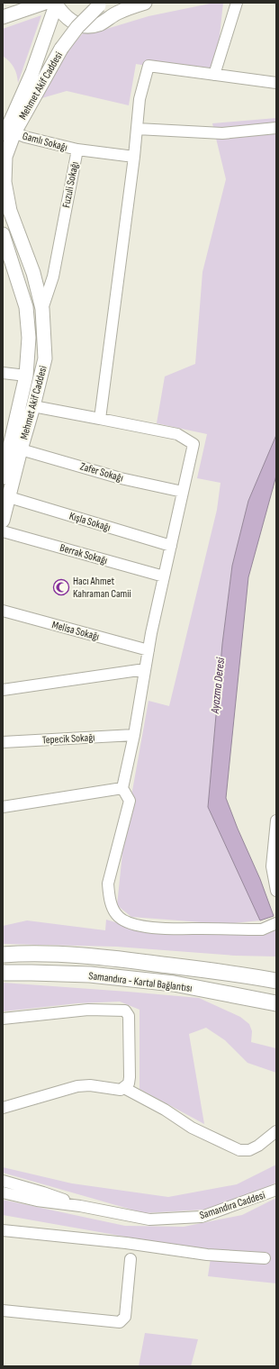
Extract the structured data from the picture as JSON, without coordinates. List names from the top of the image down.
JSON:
{
  "streets": {
    "highway": ["Samandıra - Kartal Bağlantısı"],
    "main road": ["Mehmet Akif Caddesi"],
    "street": [
      "Gamlı Sokağı",
      "Fuzuli Sokağı",
      "Zafer Sokağı",
      "Kışla Sokağı",
      "Berrak Sokağı",
      "Melisa Sokağı",
      "Tepecik Sokağı",
      "Samandıra Caddesi"
    ]
  },
  "crossings": [
    ["Mehmet Akif Caddesi", "Gamlı Sokağı"],
    ["Mehmet Akif Caddesi", "Fuzuli Sokağı"],
    ["Mehmet Akif Caddesi", "Zafer Sokağı"],
    ["Mehmet Akif Caddesi", "Kışla Sokağı"],
    ["Gamlı Sokağı", "Fuzuli Sokağı"]
  ],
  "water": ["Ayazma Deresi"],
  "places": {
    "mosque": ["Hacı Ahmet Kahraman Camii"]
  }
}
